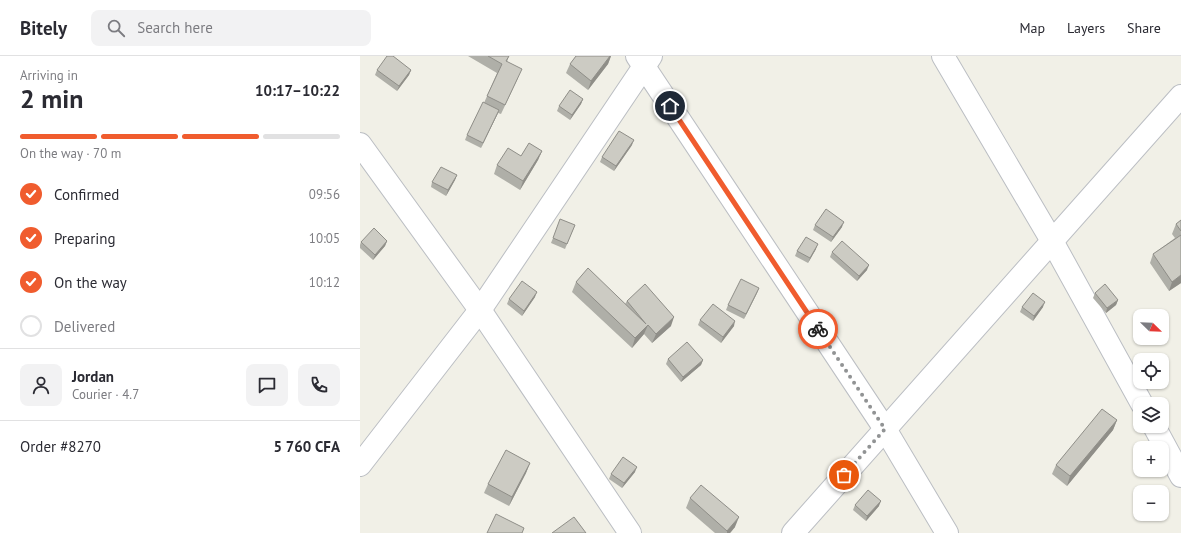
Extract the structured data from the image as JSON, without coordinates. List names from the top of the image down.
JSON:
{
  "north": "bottom right",
  "page": {
    "header": "Bitely",
    "search": "Search here",
    "nav": ["Map", "Layers", "Share"],
    "heading": ["2 min", "Arriving in", "10:17–10:22"],
    "panel": [
      "Jordan",
      "Courier · 4.7",
      "Order #8270",
      "5 760 CFA"
    ],
    "bar": "On the way · 70 m",
    "list": [
      ["Confirmed", "09:56"],
      ["Preparing", "10:05"],
      ["On the way", "10:12"],
      "Delivered"
    ],
    "map_buttons": ["+", "−"]
  }
}
